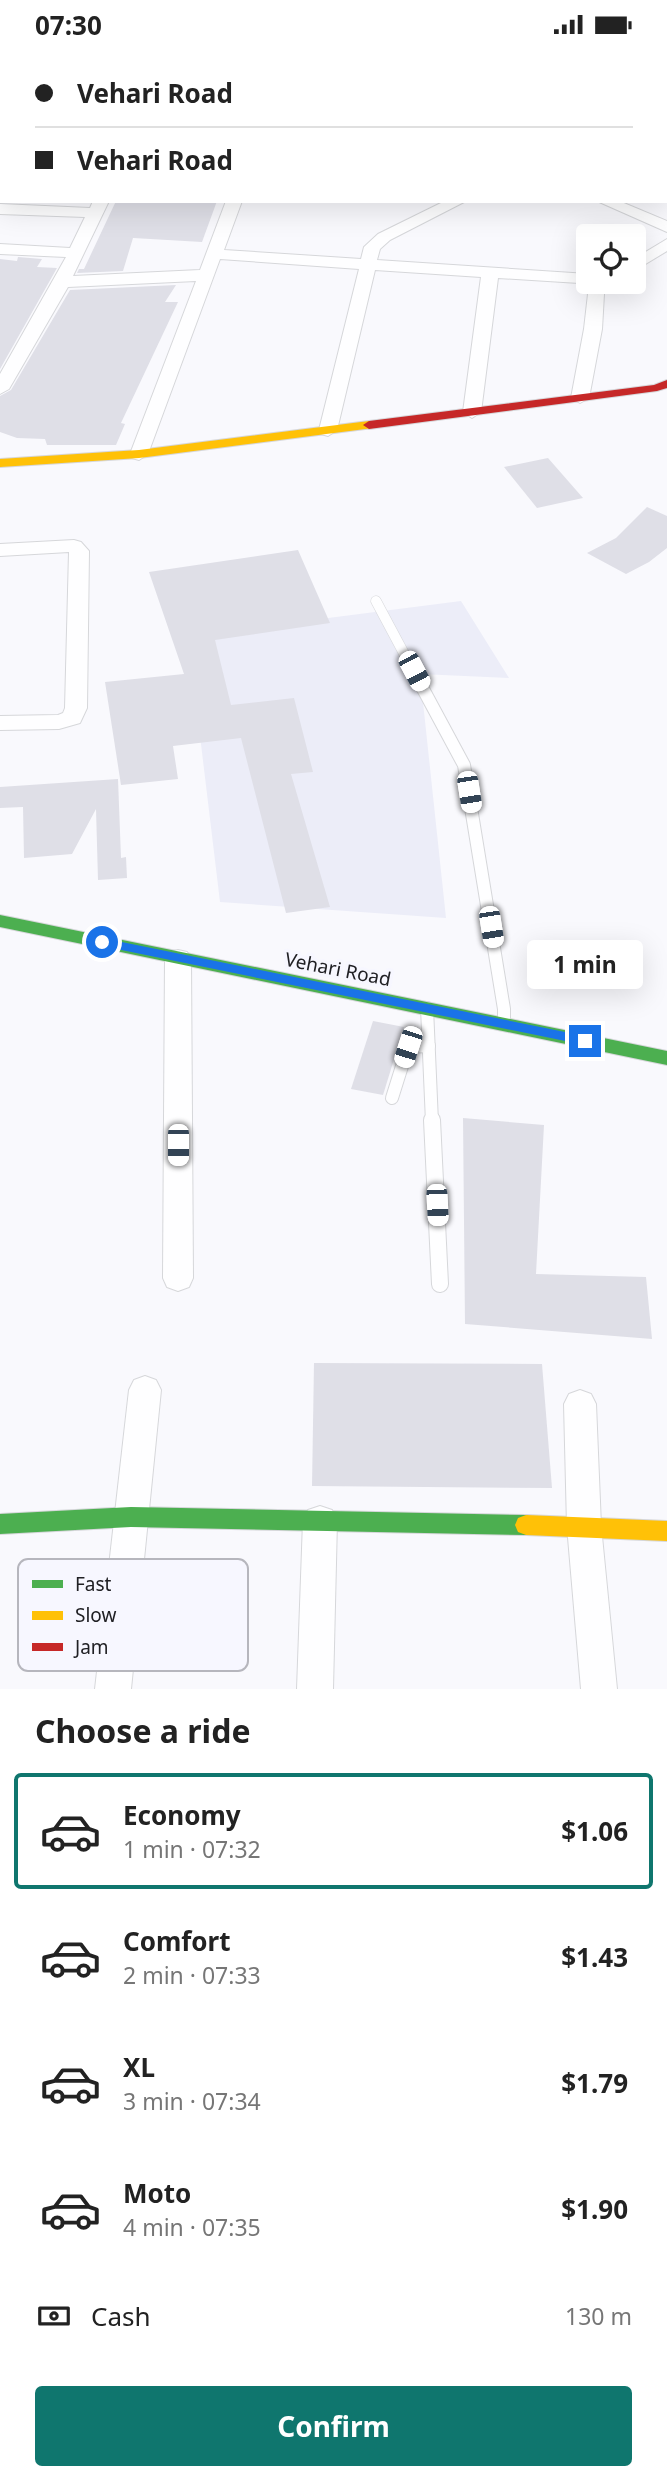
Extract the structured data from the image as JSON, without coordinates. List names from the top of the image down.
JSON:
{
  "streets": {
    "street": ["Vehari Road"]
  },
  "legend": ["Fast", "Slow", "Jam"],
  "page": {
    "status": "07:30",
    "banner": ["Vehari Road", "Vehari Road"],
    "bubble": "1 min",
    "heading": "Choose a ride",
    "list": [
      {
        "name": "Economy",
        "note": "1 min · 07:32",
        "value": "$1.06"
      },
      {
        "name": "Comfort",
        "note": "2 min · 07:33",
        "value": "$1.43"
      },
      {
        "name": "XL",
        "note": "3 min · 07:34",
        "value": "$1.79"
      },
      {
        "name": "Moto",
        "note": "4 min · 07:35",
        "value": "$1.90"
      }
    ],
    "pay": ["Cash", "130 m"],
    "buttons": "Confirm"
  }
}
